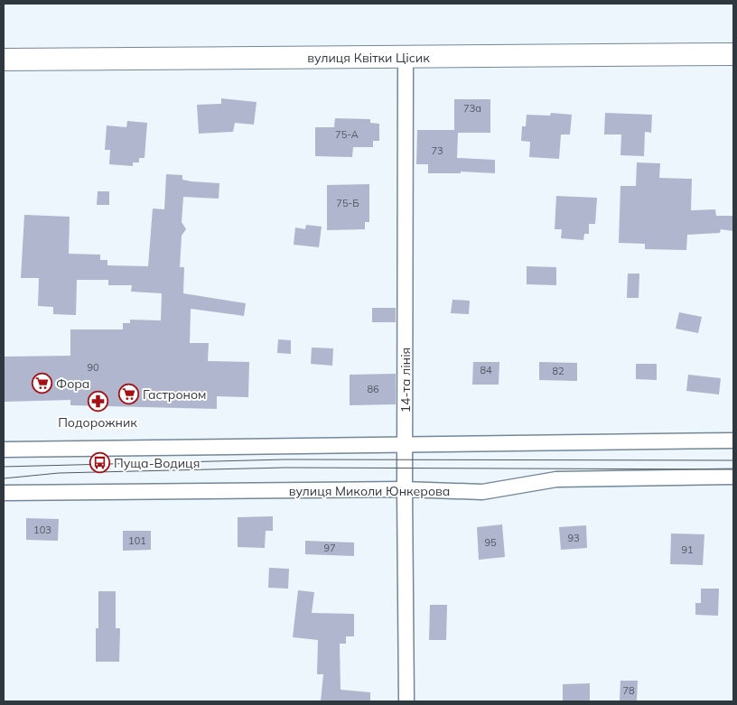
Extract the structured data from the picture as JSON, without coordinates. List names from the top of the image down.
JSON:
{
  "streets": {
    "street": ["вулиця Квітки Цісик", "14-та лінія", "вулиця Миколи Юнкерова"]
  },
  "crossings": [
    ["вулиця Квітки Цісик", "14-та лінія"],
    ["14-та лінія", "вулиця Миколи Юнкерова"]
  ],
  "places": {
    "supermarket": ["Фора", "Гастроном"],
    "pharmacy": ["Подорожник"],
    "bus stop": ["Пуща-Водиця"]
  },
  "house_numbers": [
    "73а",
    "75-А",
    "73",
    "75-Б",
    "90",
    "84",
    "82",
    "86",
    "103",
    "93",
    "101",
    "95",
    "97",
    "91",
    "78"
  ]
}
